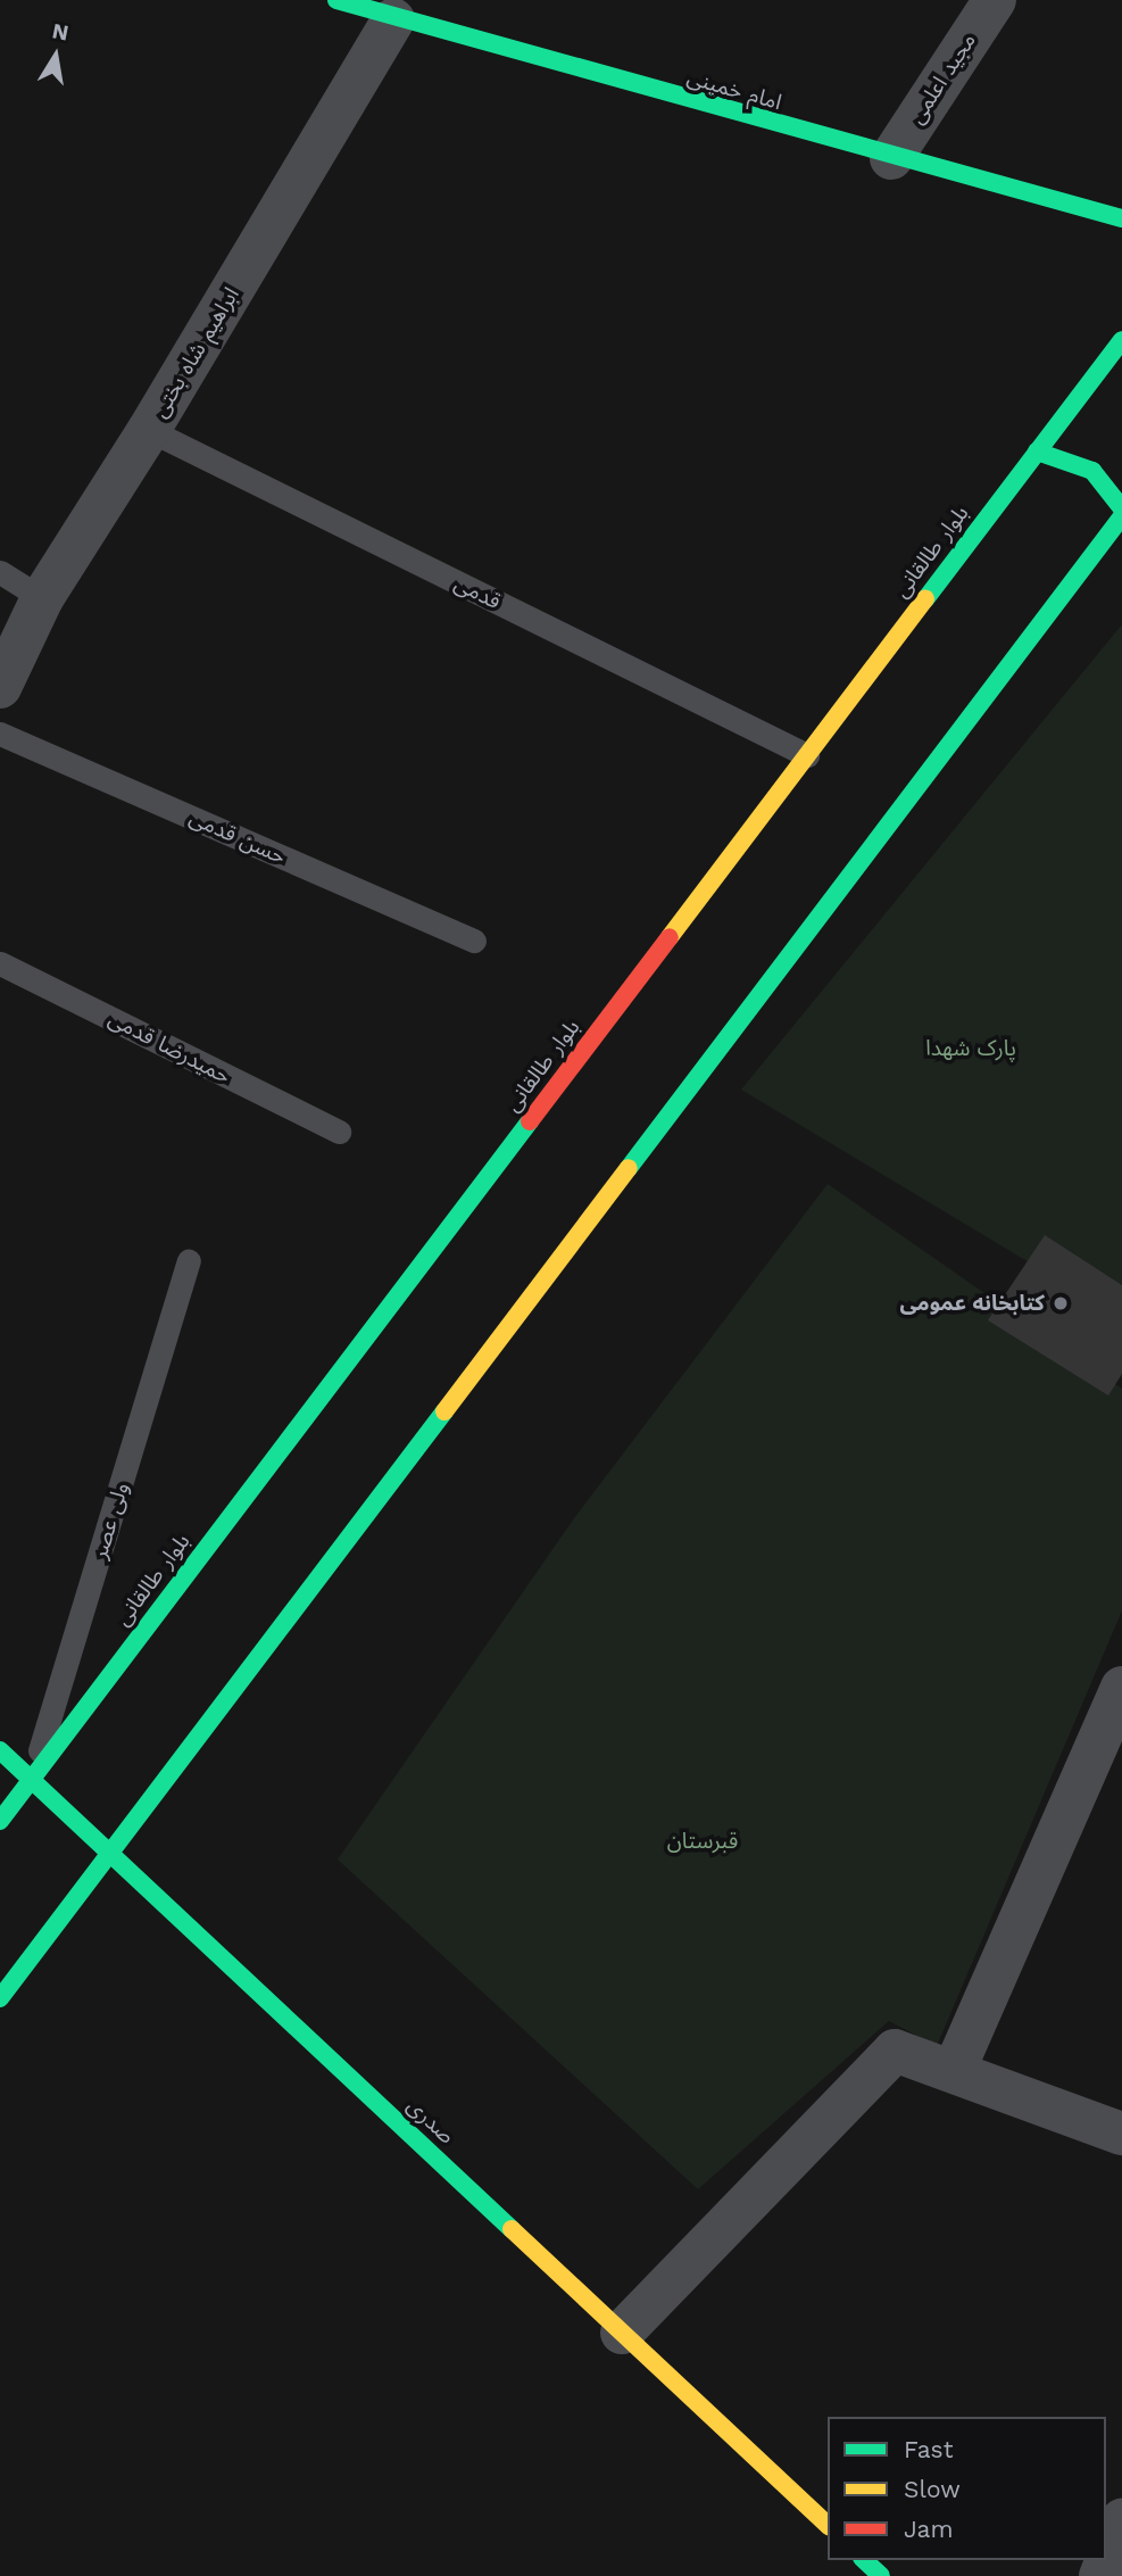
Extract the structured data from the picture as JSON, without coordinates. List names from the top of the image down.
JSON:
{
  "streets": {
    "street": [
      "مجید اعلمی",
      "امام خمینی",
      "ابراهیم شاه بختی",
      "بلوار طالقانی",
      "صدری"
    ],
    "lane": [
      "قدمی",
      "حسن قدمی",
      "حمیدرضا قدمی",
      "ولی عصر"
    ]
  },
  "crossings": [
    ["مجید اعلمی", "امام خمینی"],
    ["امام خمینی", "ابراهیم شاه بختی"],
    ["ابراهیم شاه بختی", "قدمی"],
    ["بلوار طالقانی", "قدمی"],
    ["بلوار طالقانی", "ولی عصر"],
    ["بلوار طالقانی", "صدری"],
    ["ولی عصر", "صدری"]
  ],
  "parks": ["پارک شهدا", "قبرستان"],
  "places": ["کتابخانه عمومی"],
  "legend": ["Fast", "Slow", "Jam"],
  "north": "top"
}
